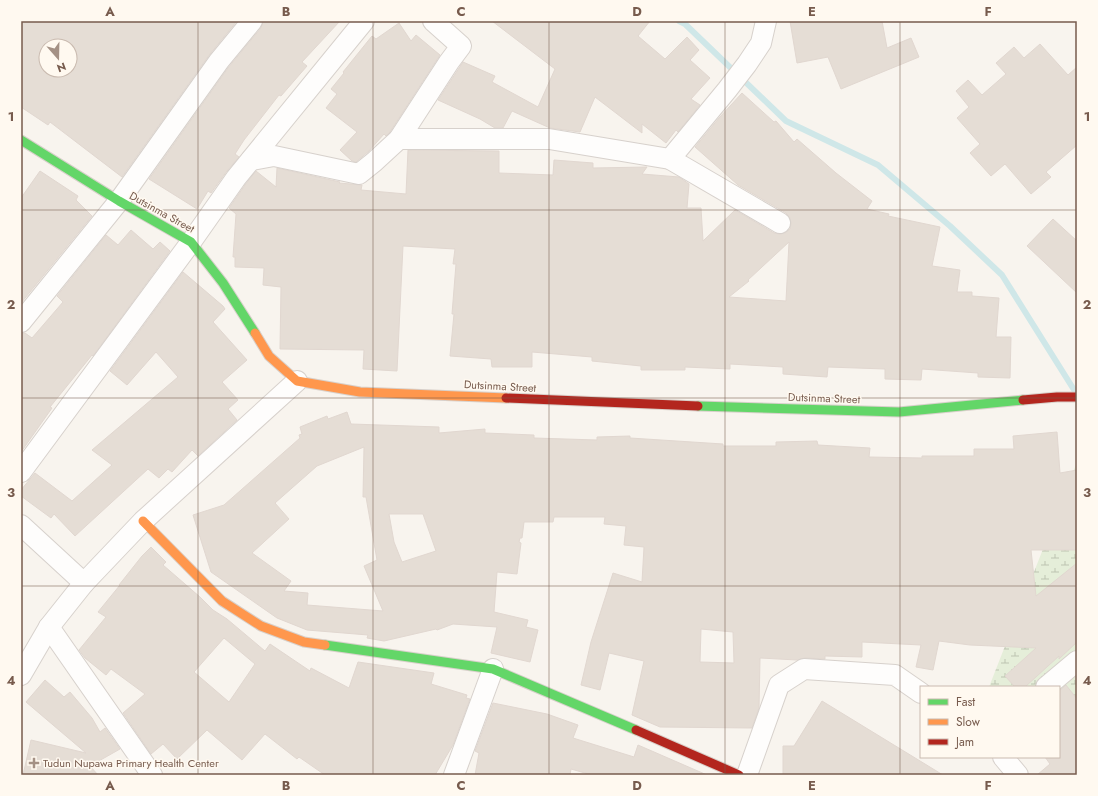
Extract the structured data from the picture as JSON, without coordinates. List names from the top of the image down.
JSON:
{
  "streets": {
    "street": ["Dutsinma Street"]
  },
  "places": {
    "health": ["Tudun Nupawa Primary Health Center"]
  },
  "legend": ["Fast", "Slow", "Jam"],
  "north": "bottom",
  "grid": {
    "columns": [
      "A",
      "B",
      "C",
      "D",
      "E",
      "F"
    ],
    "rows": [
      "1",
      "2",
      "3",
      "4"
    ]
  }
}
